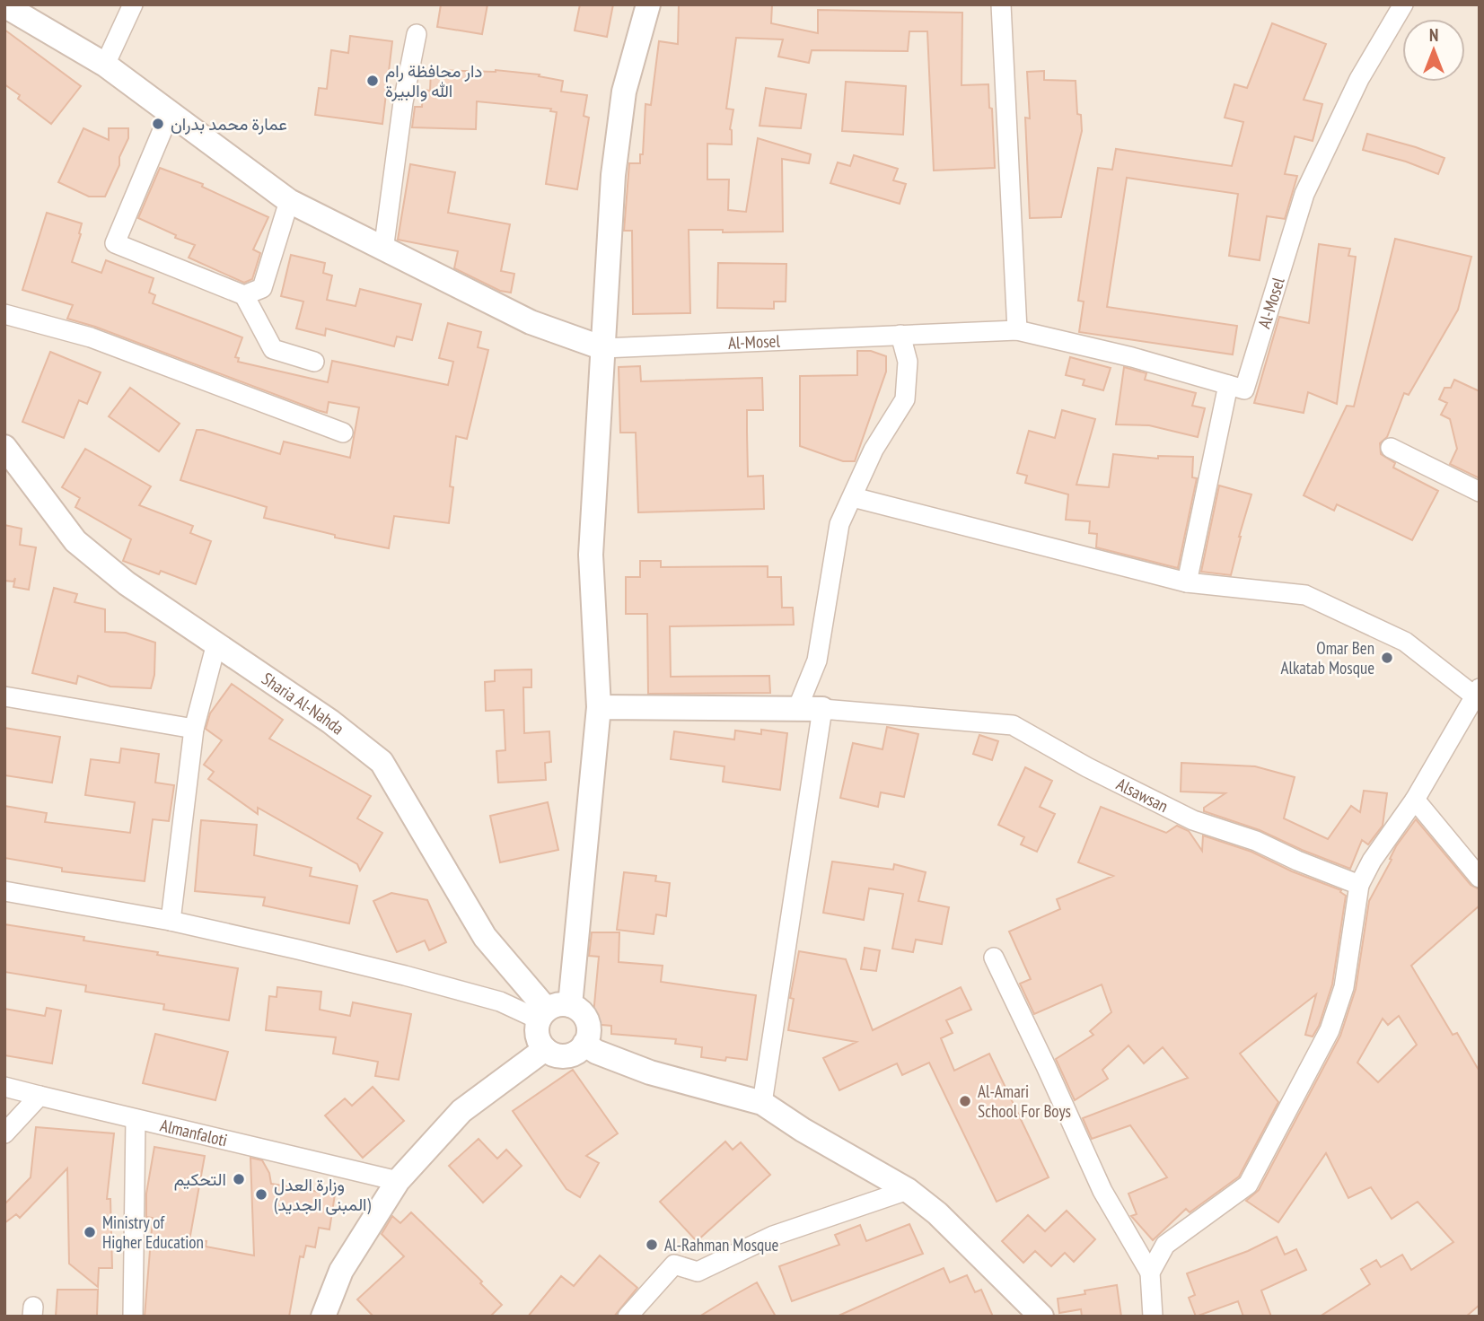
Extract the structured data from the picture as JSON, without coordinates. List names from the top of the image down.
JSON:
{
  "streets": {
    "street": [
      "Al-Mosel",
      "Sharia Al-Nahda",
      "Alsawsan",
      "Almanfaloti"
    ]
  },
  "places": [
    "دار محافظة رام الله والبيرة",
    "عمارة محمد بدران",
    "Omar Ben Alkatab Mosque",
    "Al-Amari School For Boys",
    "التحكيم",
    "وزارة العدل (المبنى الجديد)",
    "Ministry of Higher Education",
    "Al-Rahman Mosque"
  ],
  "north": "top"
}
